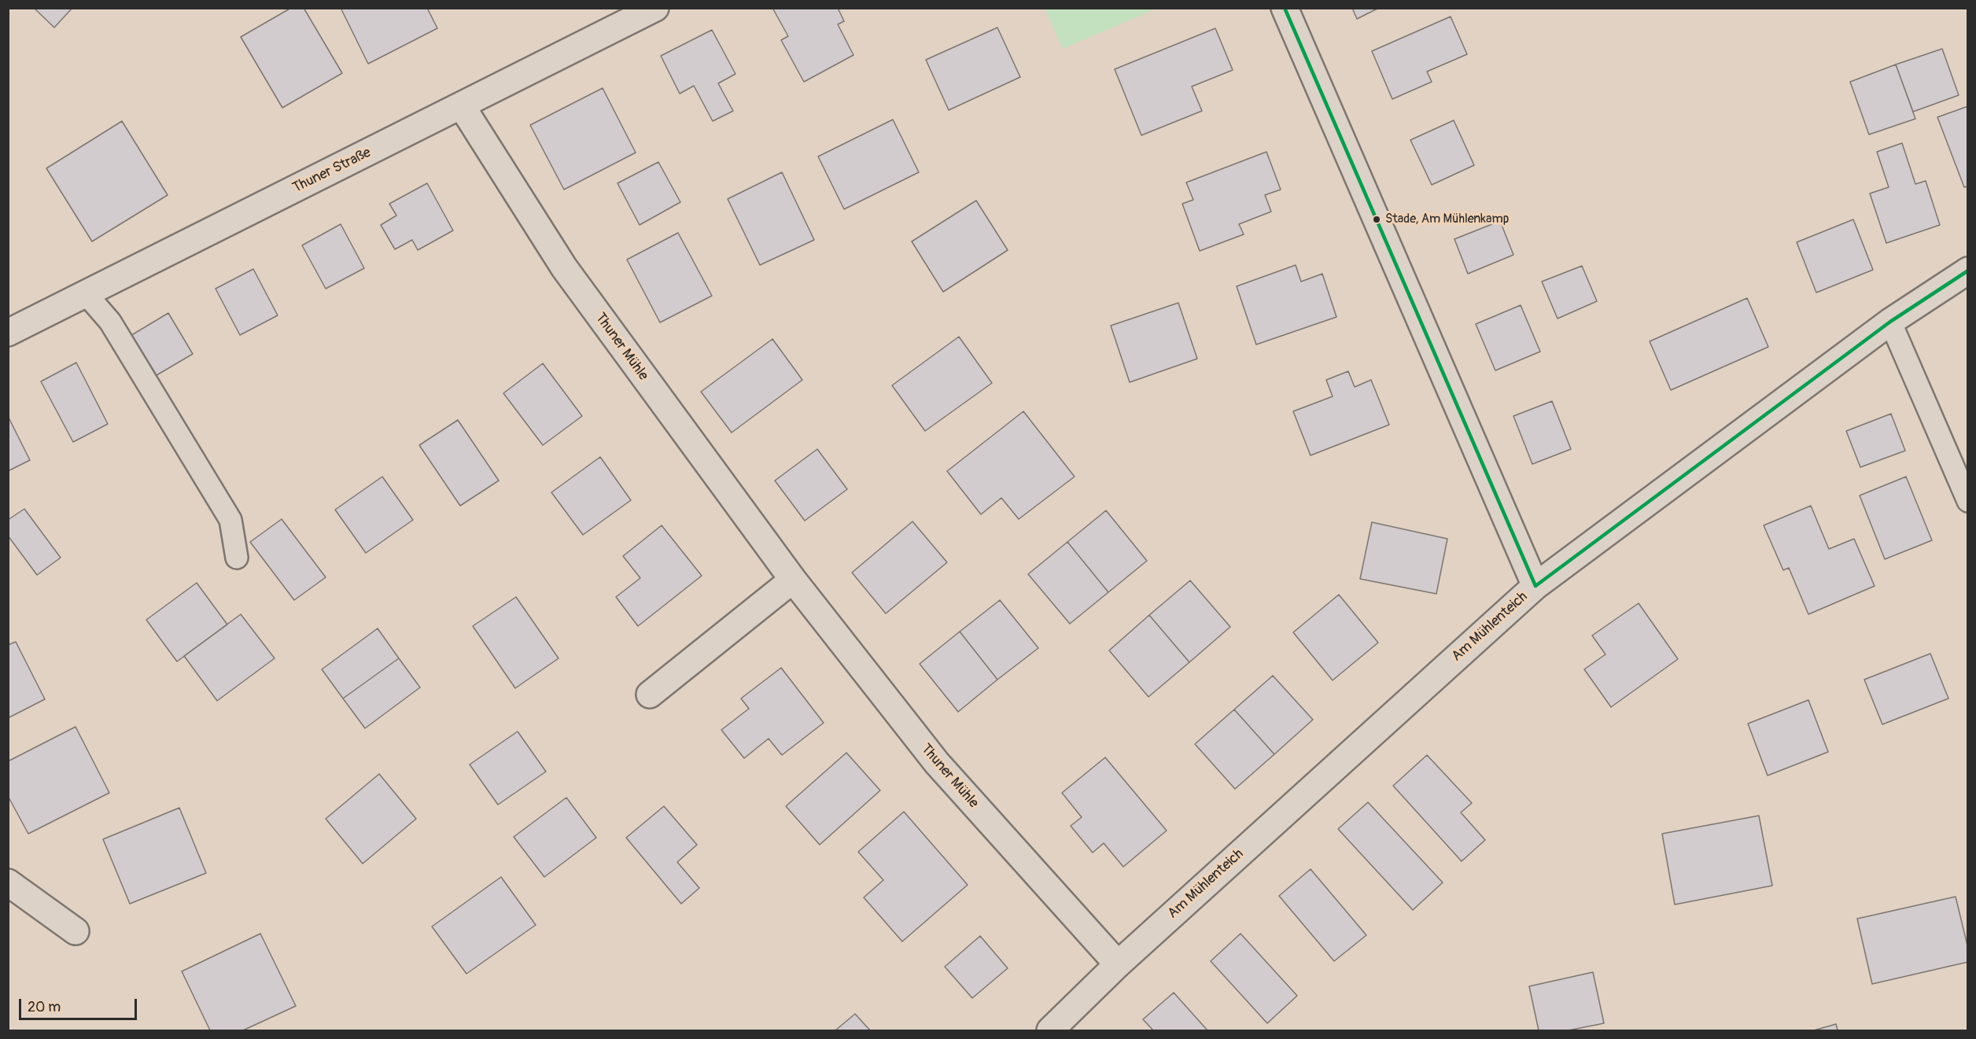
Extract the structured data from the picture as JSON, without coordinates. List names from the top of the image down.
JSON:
{
  "streets": {
    "street": ["Thuner Straße", "Thuner Mühle", "Am Mühlenteich"]
  },
  "crossings": [
    ["Thuner Straße", "Thuner Mühle"],
    ["Thuner Mühle", "Am Mühlenteich"]
  ],
  "places": ["Stade, Am Mühlenkamp"],
  "scale_bar": "20 m"
}
